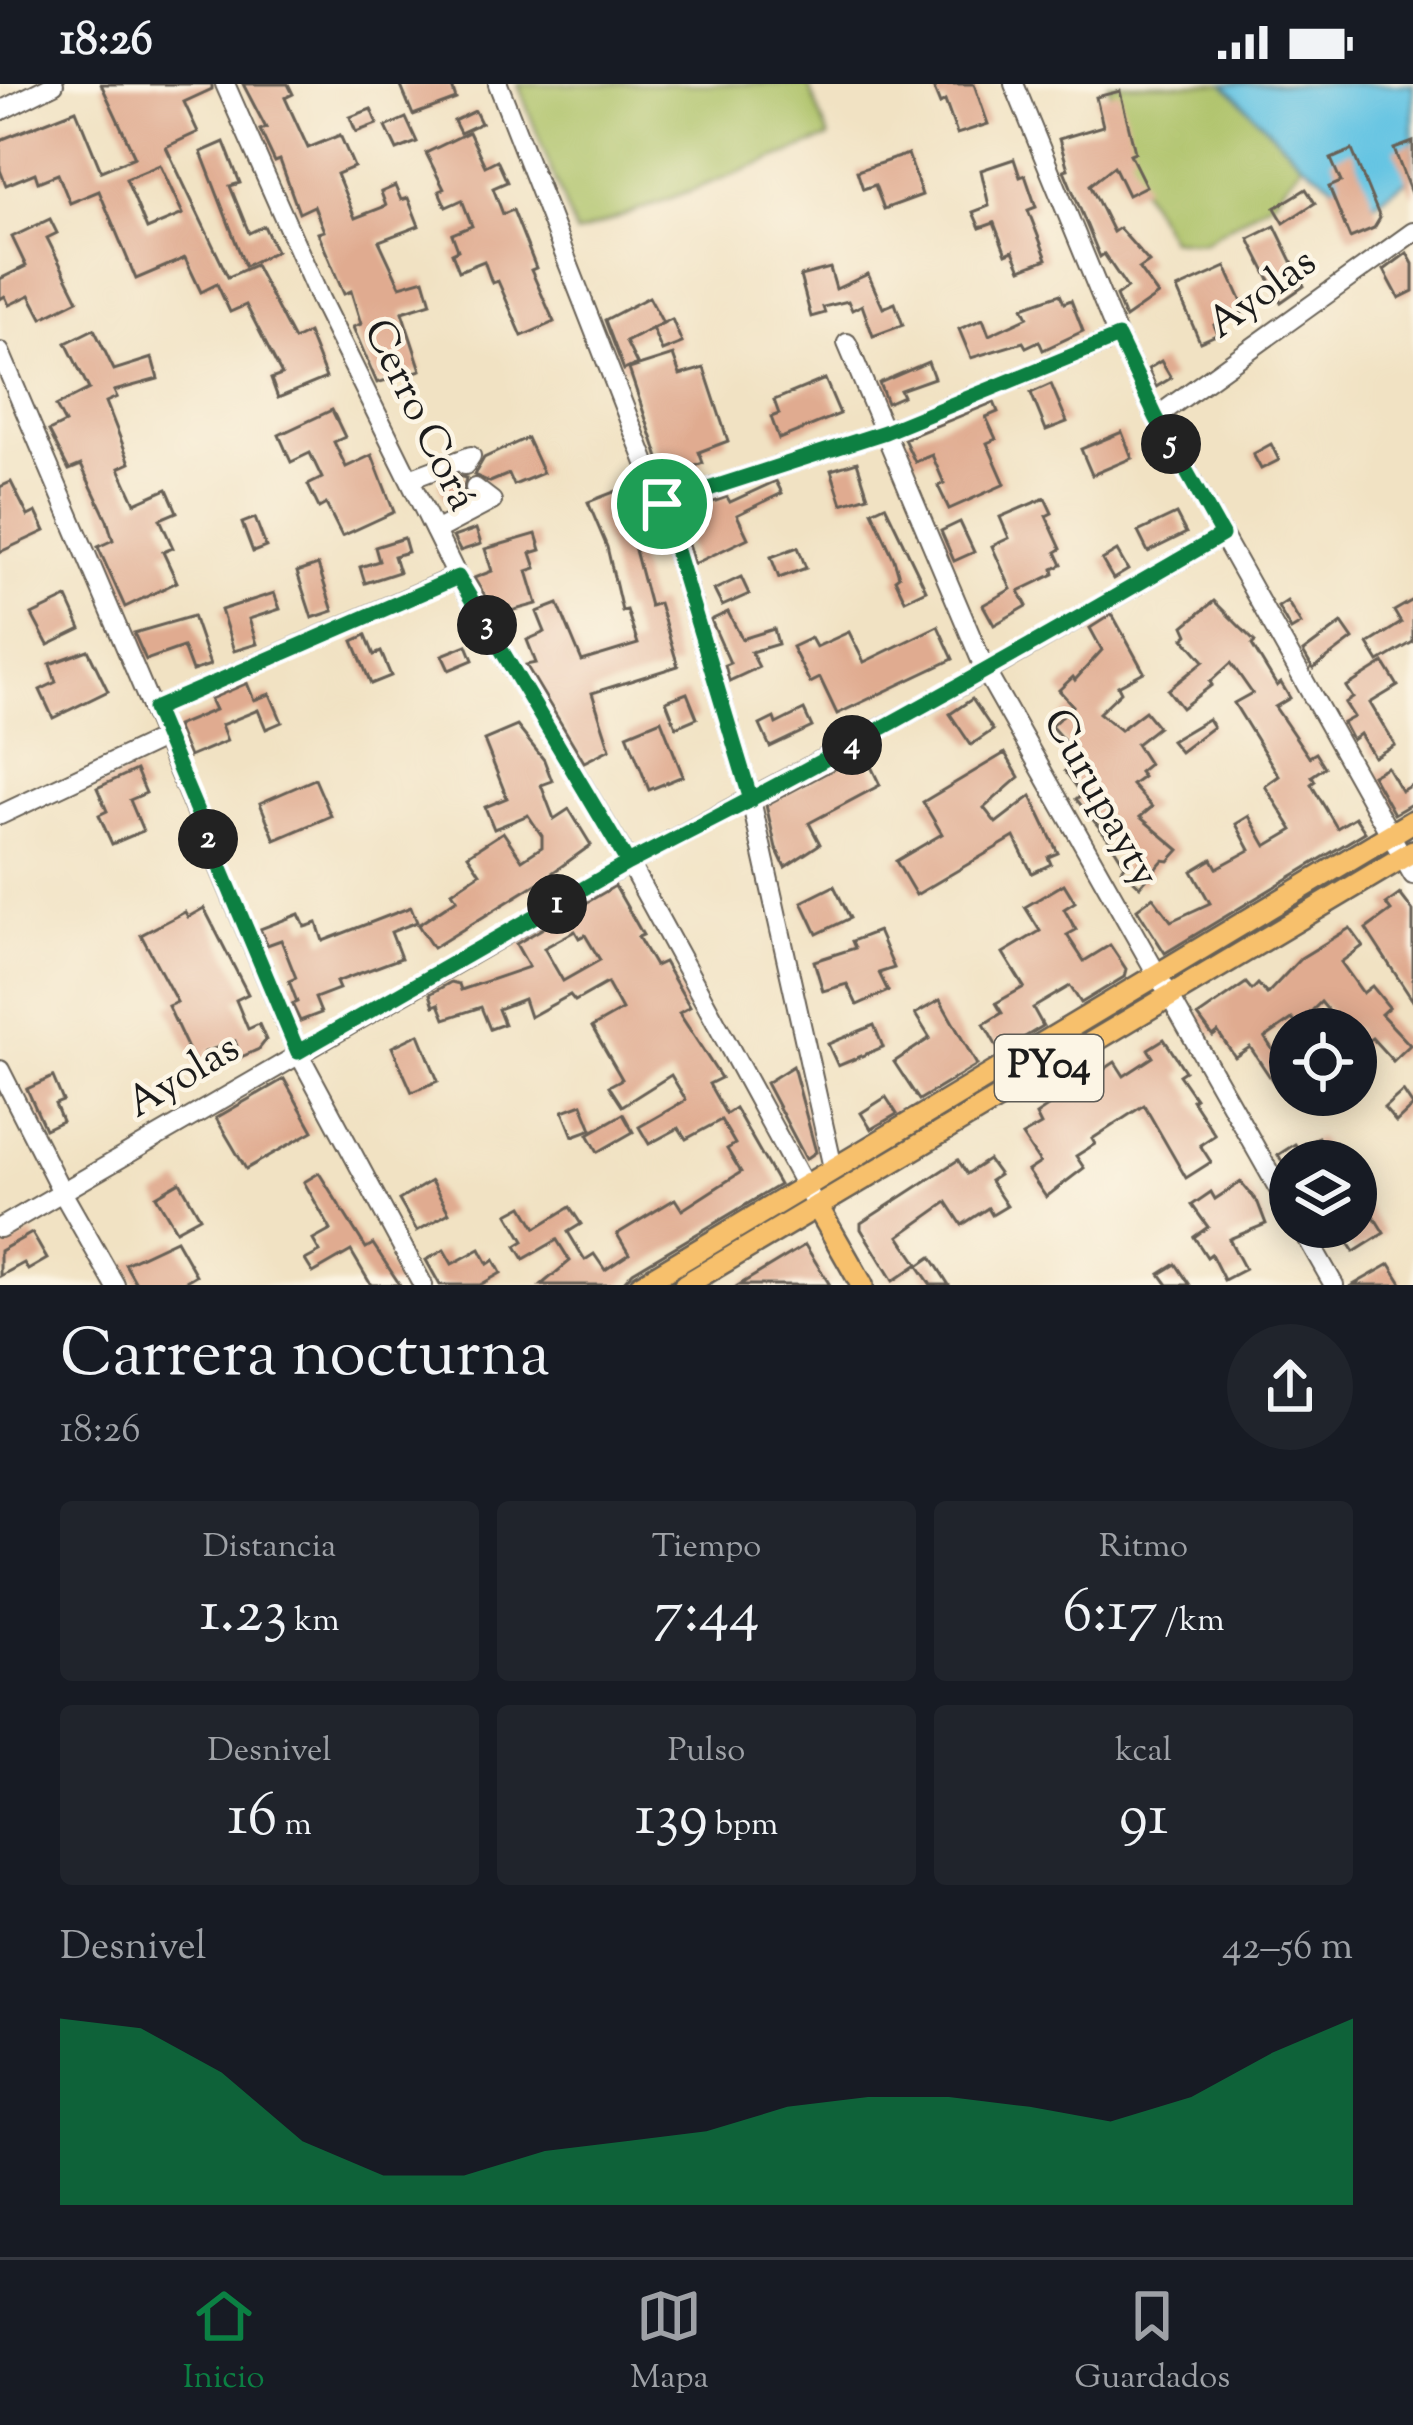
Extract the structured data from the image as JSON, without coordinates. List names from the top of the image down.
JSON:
{
  "streets": {
    "main road": ["PY04"],
    "street": ["Ayolas", "Cerro Corá", "Curupayty"]
  },
  "crossings": [
    ["Ayolas", "Cerro Corá"],
    ["Ayolas", "Curupayty"],
    ["Cerro Corá", "PY04"],
    ["Curupayty", "PY04"]
  ],
  "page": {
    "status": "18:26",
    "pins": [
      "5",
      "3",
      "4",
      "2",
      "1"
    ],
    "heading": ["Carrera nocturna", "18:26"],
    "stats": [
      ["Distancia", "1.23 km"],
      ["Tiempo", "7:44"],
      ["Ritmo", "6:17 /km"],
      ["Desnivel", "16 m"],
      ["Pulso", "139 bpm"],
      ["kcal", "91"]
    ],
    "chart": ["Desnivel", "42–56 m"],
    "tabs": ["Inicio", "Mapa", "Guardados"]
  }
}
